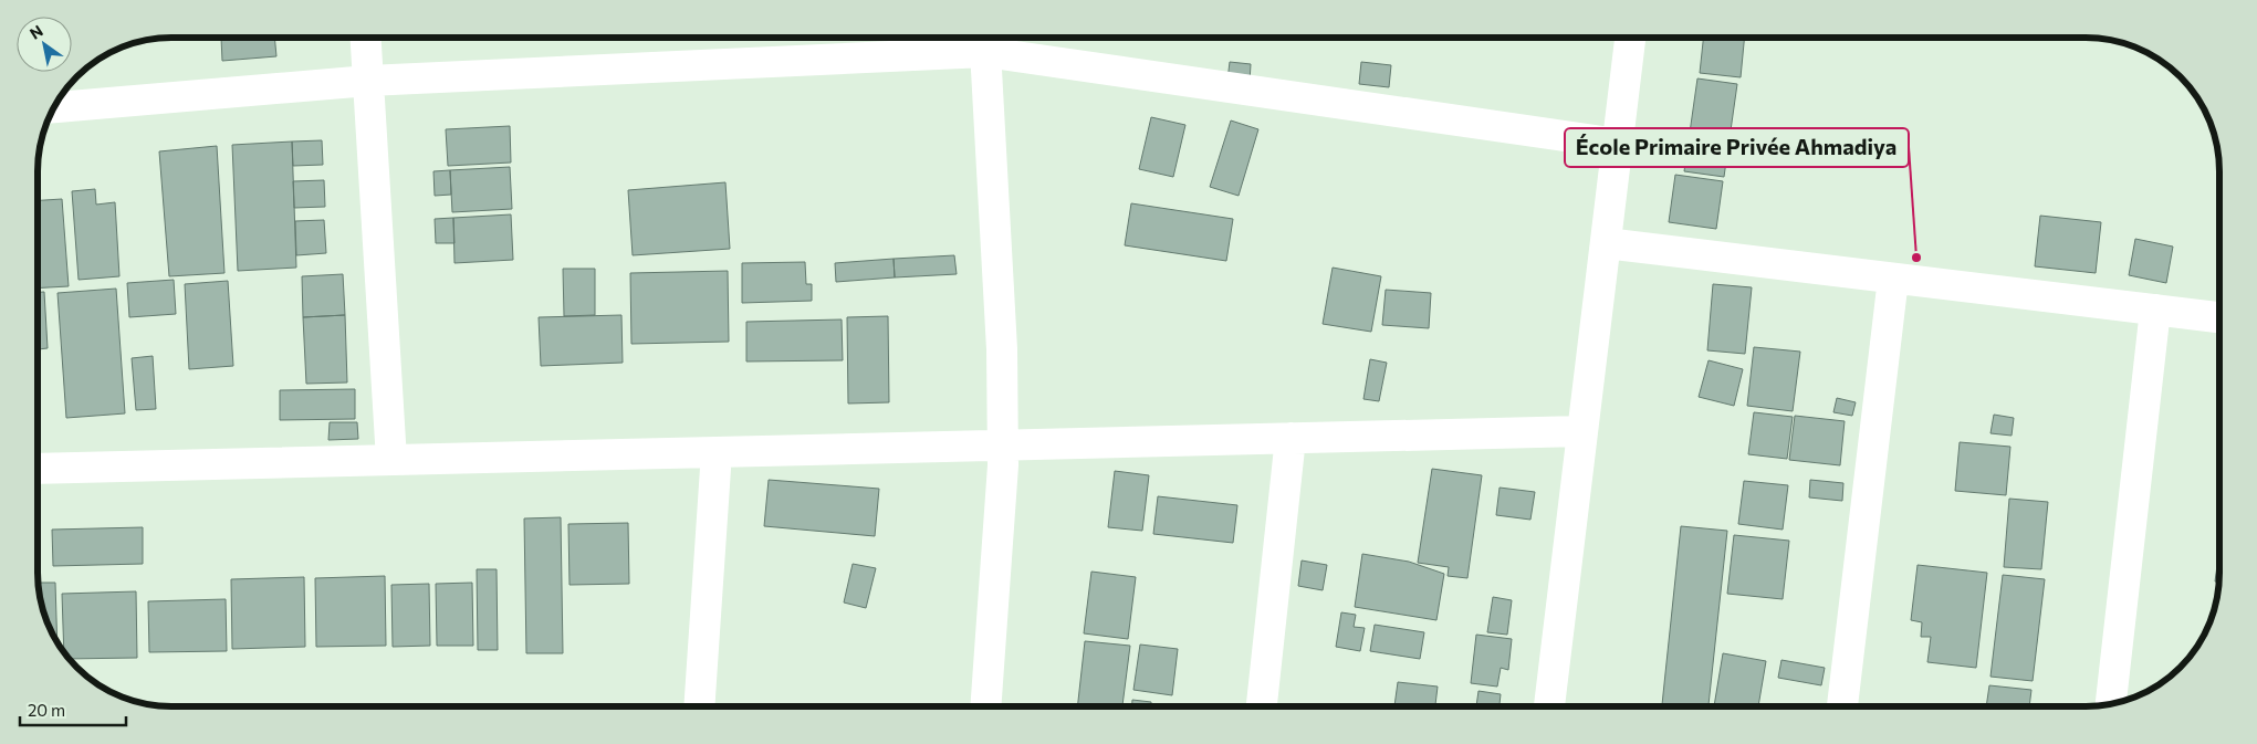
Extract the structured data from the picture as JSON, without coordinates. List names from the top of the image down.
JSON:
{
  "places": ["École Primaire Privée Ahmadiya"],
  "scale_bar": "20 m",
  "north": "top left"
}
